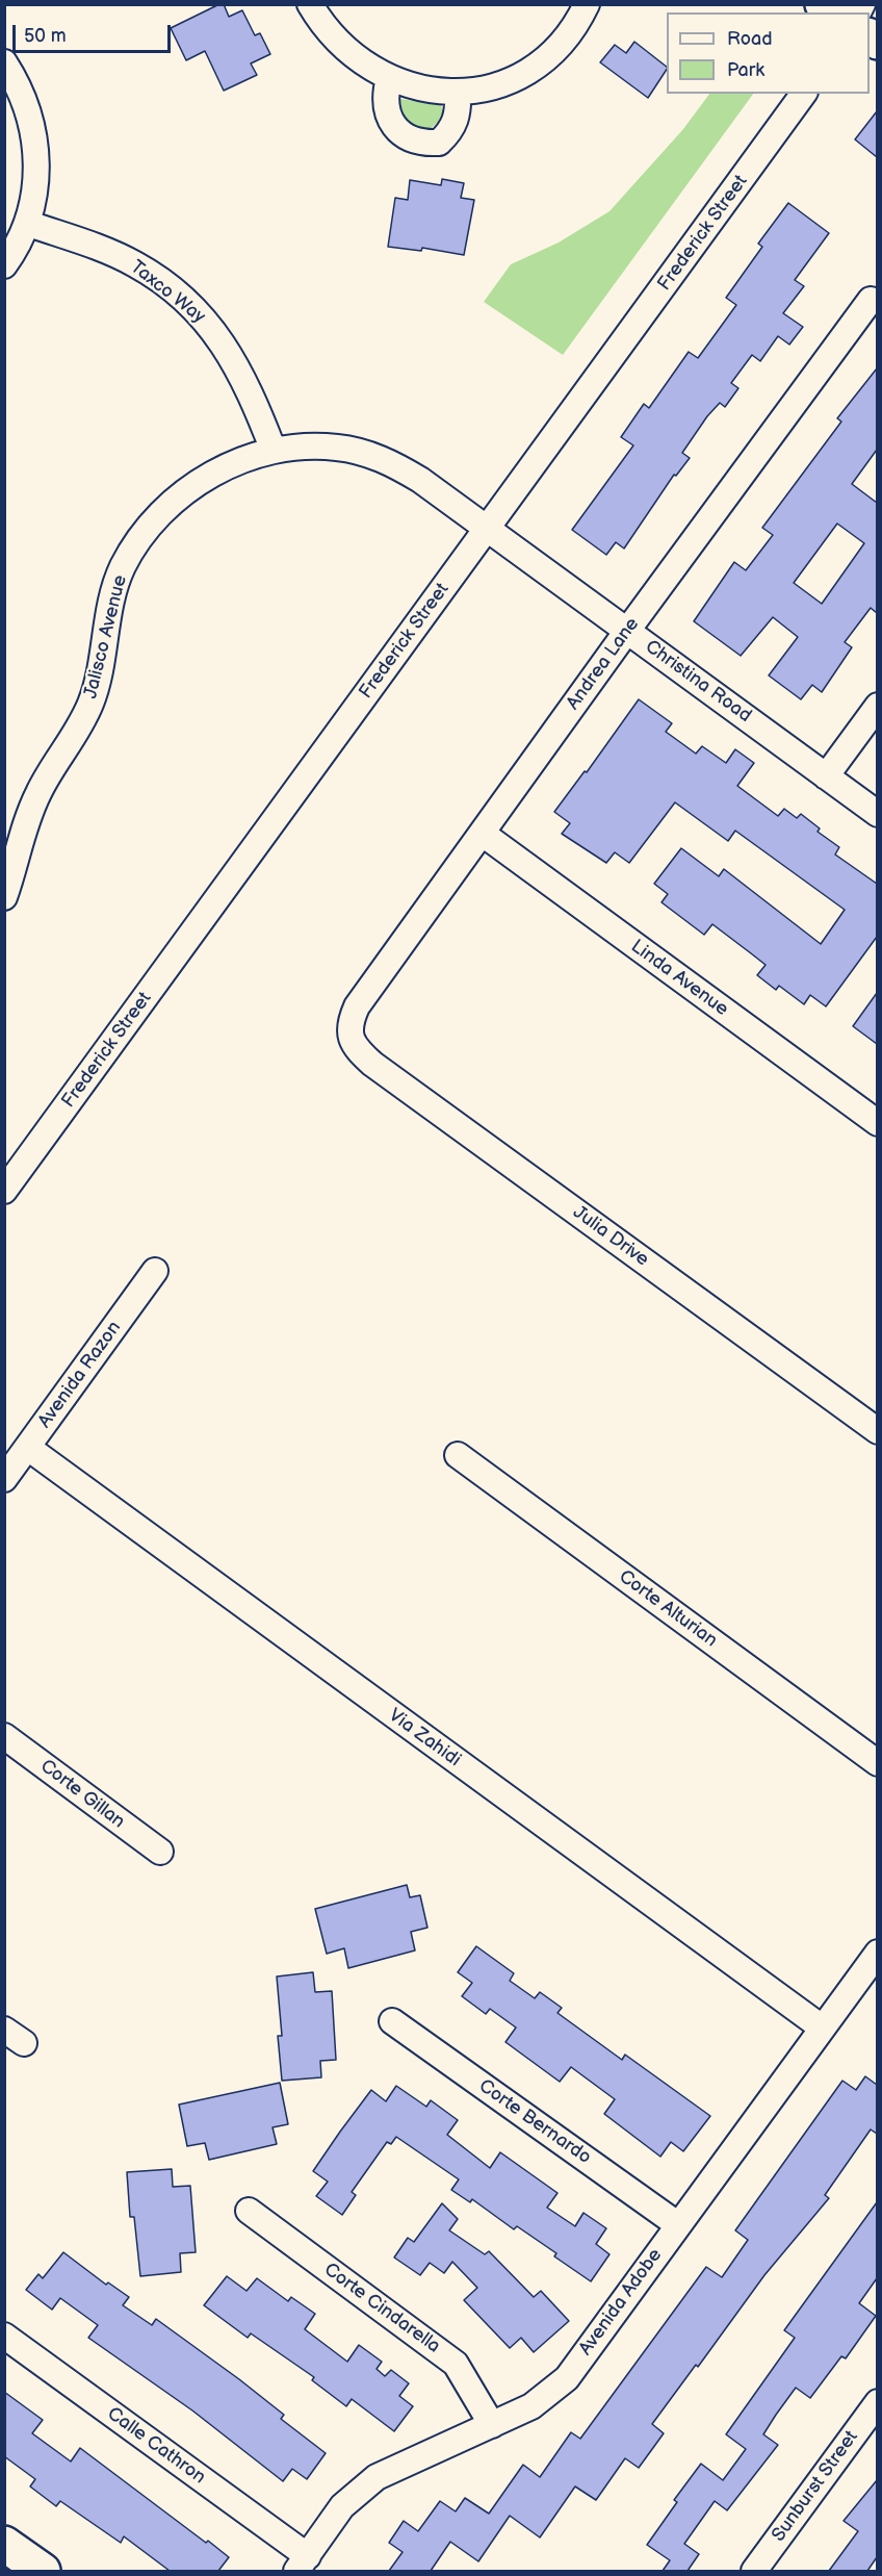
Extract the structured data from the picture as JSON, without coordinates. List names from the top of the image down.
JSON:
{
  "streets": {
    "street": [
      "Frederick Street",
      "Taxco Way",
      "Jalisco Avenue",
      "Andrea Lane",
      "Christina Road",
      "Linda Avenue",
      "Julia Drive",
      "Avenida Razon",
      "Corte Alturian",
      "Via Zahidi",
      "Corte Gillan",
      "Corte Bernardo",
      "Avenida Adobe",
      "Corte Cindarella",
      "Calle Cathron",
      "Sunburst Street"
    ]
  },
  "crossings": [
    ["Frederick Street", "Jalisco Avenue"],
    ["Frederick Street", "Christina Road"],
    ["Taxco Way", "Jalisco Avenue"],
    ["Jalisco Avenue", "Christina Road"],
    ["Andrea Lane", "Christina Road"],
    ["Andrea Lane", "Linda Avenue"],
    ["Andrea Lane", "Julia Drive"],
    ["Avenida Razon", "Via Zahidi"],
    ["Via Zahidi", "Avenida Adobe"],
    ["Corte Bernardo", "Avenida Adobe"],
    ["Avenida Adobe", "Corte Cindarella"],
    ["Avenida Adobe", "Calle Cathron"]
  ],
  "legend": ["Road", "Park"],
  "scale_bar": "50 m"
}
